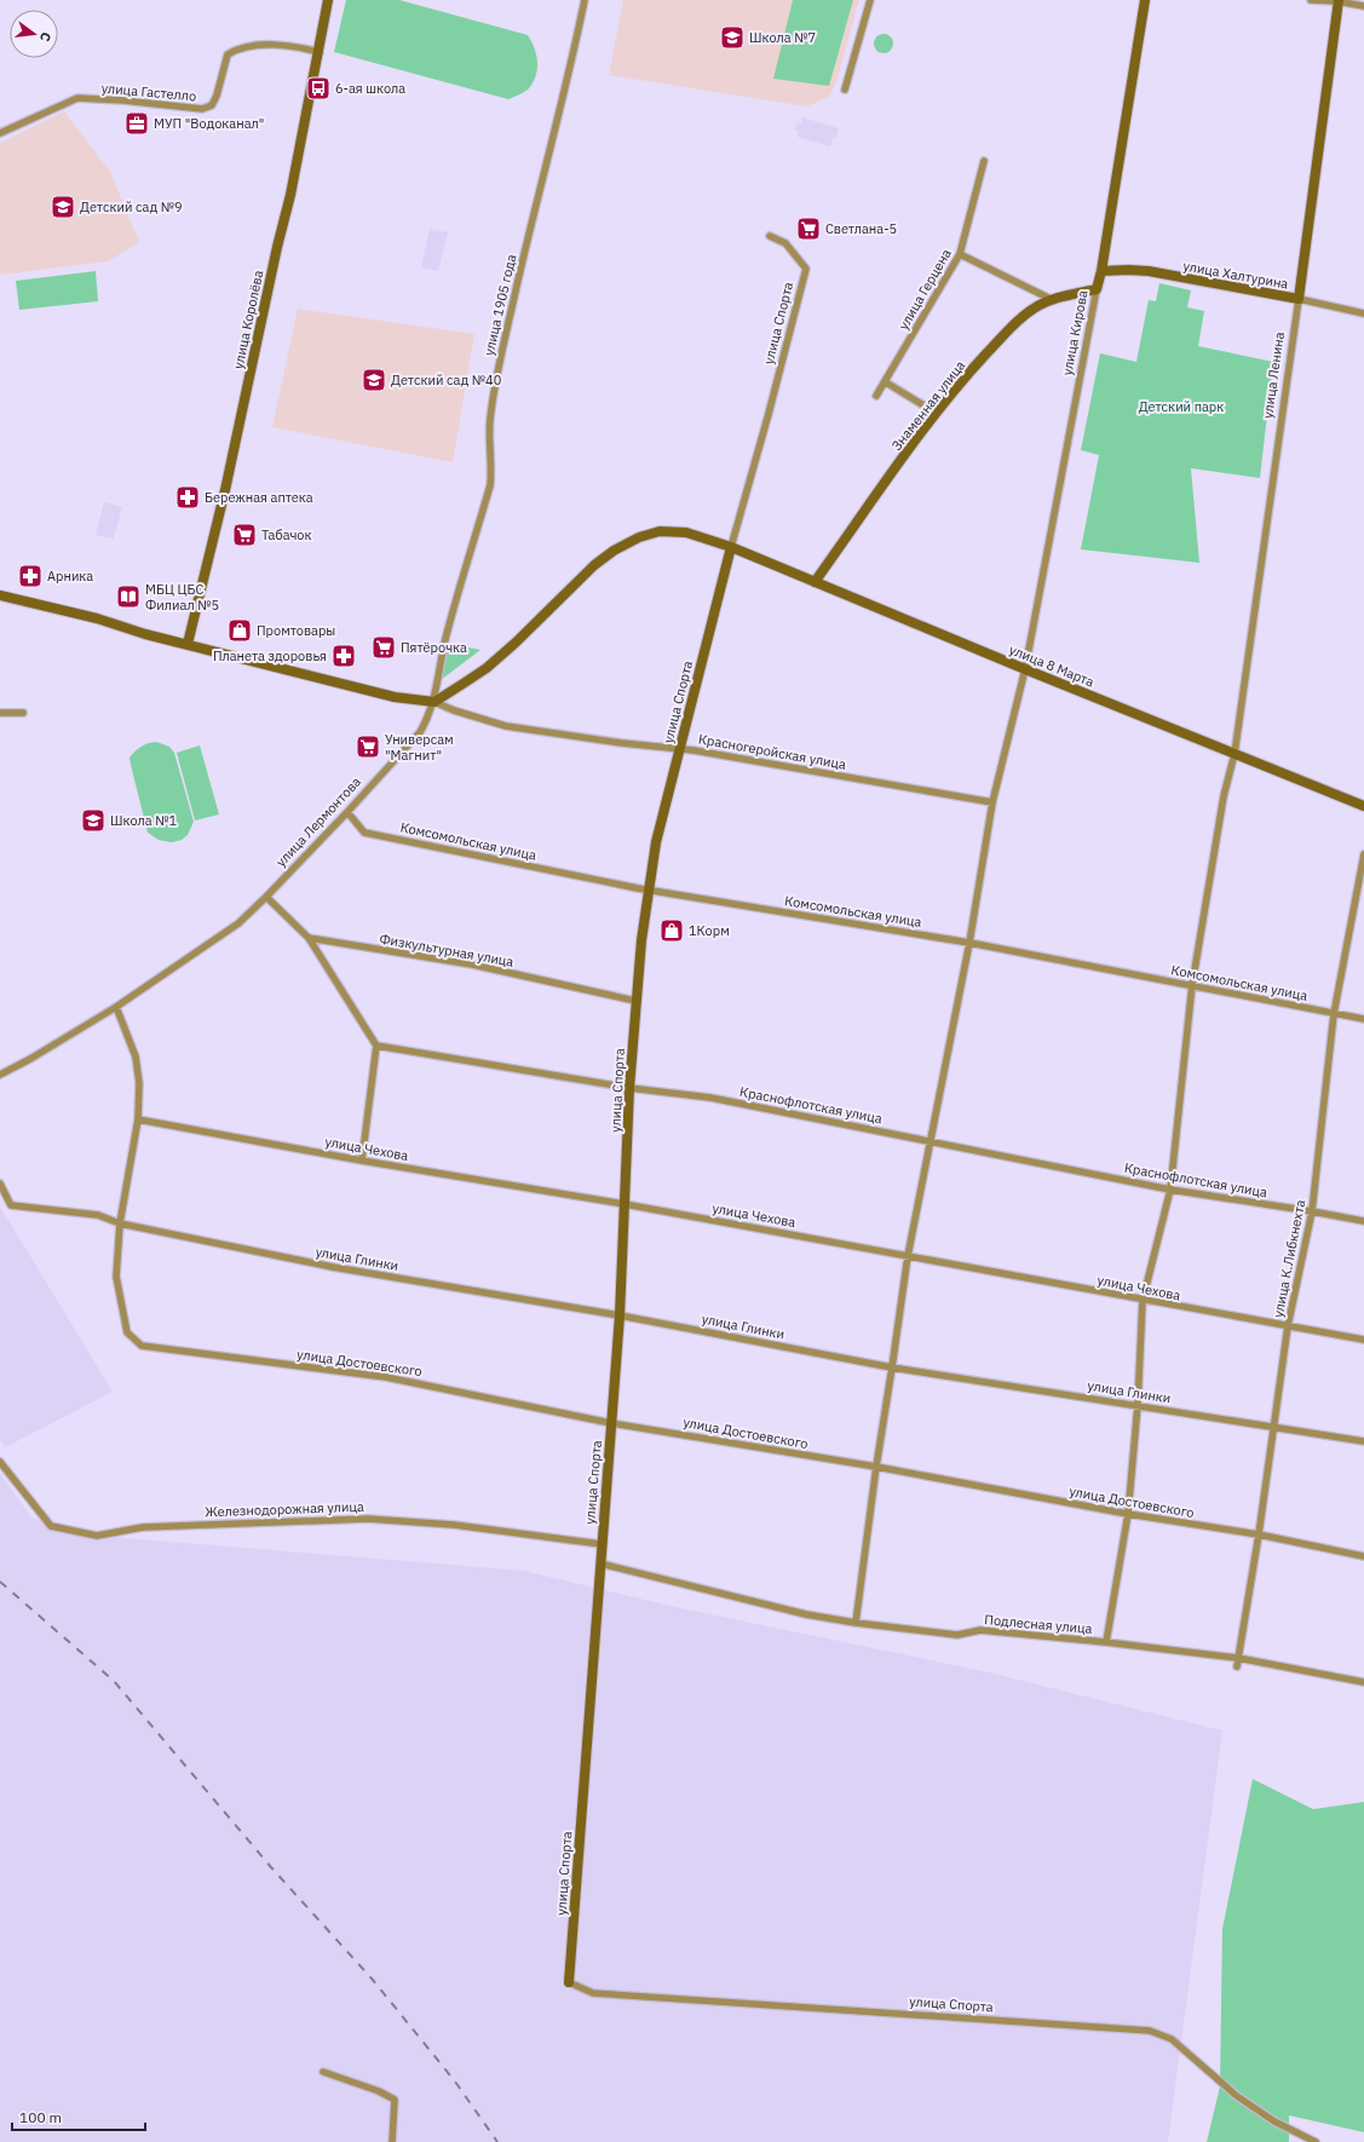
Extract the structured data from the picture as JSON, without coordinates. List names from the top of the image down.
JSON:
{
  "streets": {
    "main road": [
      "улица Халтурина",
      "улица Королёва",
      "улица Спорта",
      "улица Кирова",
      "улица Ленина",
      "Знаменная улица",
      "улица 8 Марта"
    ],
    "street": [
      "улица Гастелло",
      "улица Герцена",
      "улица 1905 года",
      "Красногеройская улица",
      "улица Лермонтова",
      "Комсомольская улица",
      "Физкультурная улица",
      "Краснофлотская улица",
      "улица Чехова",
      "улица Глинки",
      "улица К.Либкнехта",
      "улица Достоевского",
      "Железнодорожная улица",
      "Подлесная улица"
    ]
  },
  "crossings": [
    ["улица Гастелло", "улица Королёва"],
    ["улица Халтурина", "улица Кирова"],
    ["улица Халтурина", "улица Ленина"],
    ["улица 1905 года", "Красногеройская улица"],
    ["улица 1905 года", "улица Лермонтова"],
    ["улица Спорта", "улица 8 Марта"],
    ["улица Спорта", "Красногеройская улица"],
    ["улица Спорта", "Комсомольская улица"],
    ["улица Спорта", "Физкультурная улица"],
    ["улица Спорта", "Краснофлотская улица"],
    ["улица Спорта", "улица Чехова"],
    ["улица Спорта", "улица Глинки"],
    ["улица Спорта", "улица Достоевского"],
    ["улица Спорта", "Железнодорожная улица"],
    ["улица Спорта", "Подлесная улица"],
    ["улица Кирова", "Знаменная улица"],
    ["улица Кирова", "улица 8 Марта"],
    ["улица Кирова", "Красногеройская улица"],
    ["улица Кирова", "Комсомольская улица"],
    ["улица Кирова", "Краснофлотская улица"],
    ["улица Кирова", "улица Чехова"],
    ["улица Кирова", "улица Глинки"],
    ["улица Кирова", "улица Достоевского"],
    ["улица Кирова", "Подлесная улица"],
    ["улица Ленина", "улица 8 Марта"],
    ["улица Ленина", "Комсомольская улица"],
    ["улица Ленина", "Краснофлотская улица"],
    ["улица Ленина", "улица Чехова"],
    ["улица Ленина", "улица Глинки"],
    ["улица Ленина", "улица Достоевского"],
    ["улица Ленина", "Подлесная улица"],
    ["Знаменная улица", "улица 8 Марта"],
    ["Красногеройская улица", "улица Лермонтова"],
    ["улица Лермонтова", "Комсомольская улица"],
    ["Комсомольская улица", "улица К.Либкнехта"],
    ["Краснофлотская улица", "улица К.Либкнехта"],
    ["улица Чехова", "улица К.Либкнехта"],
    ["улица Глинки", "улица К.Либкнехта"],
    ["улица Глинки", "улица Достоевского"],
    ["улица К.Либкнехта", "улица Достоевского"],
    ["улица К.Либкнехта", "Подлесная улица"]
  ],
  "parks": ["Детский парк"],
  "places": {
    "school or university": [
      "Школа №7",
      "Детский сад №9",
      "Детский сад №40",
      "Школа №1"
    ],
    "bus stop": ["6-ая школа"],
    "office": ["МУП \"Водоканал\""],
    "supermarket": [
      "Светлана-5",
      "Табачок",
      "Пятёрочка",
      "Универсам \"Магнит\""
    ],
    "pharmacy": ["Бережная аптека", "Арника", "Планета здоровья"],
    "library": ["МБЦ ЦБС Филиал №5"],
    "shop": ["Промтовары", "1Корм"]
  },
  "scale_bar": "100 m",
  "north": "right"
}
